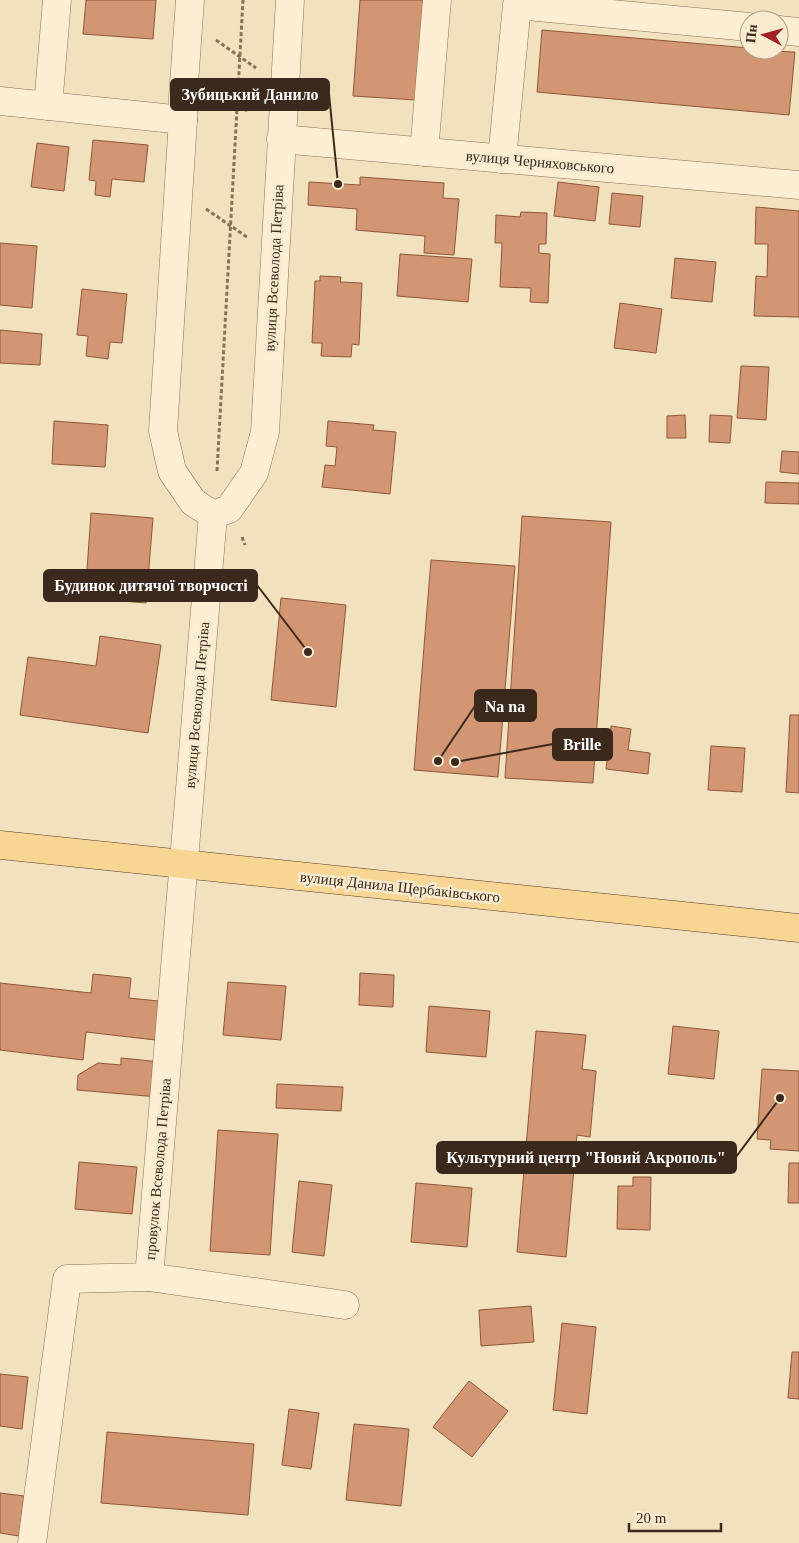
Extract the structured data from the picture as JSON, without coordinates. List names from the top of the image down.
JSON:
{
  "streets": {
    "main road": ["вулиця Данила Щербаківського"],
    "street": ["вулиця Черняховського", "вулиця Всеволода Петріва", "провулок Всеволода Петріва"]
  },
  "crossings": [
    ["вулиця Черняховського", "вулиця Всеволода Петріва"],
    ["вулиця Всеволода Петріва", "вулиця Данила Щербаківського"],
    ["вулиця Всеволода Петріва", "провулок Всеволода Петріва"],
    ["вулиця Данила Щербаківського", "провулок Всеволода Петріва"]
  ],
  "places": [
    "Зубицький Данило",
    "Будинок дитячої творчості",
    "Na na",
    "Brille",
    "Культурний центр \"Новий Акрополь\""
  ],
  "scale_bar": "20 m",
  "north": "left"
}
